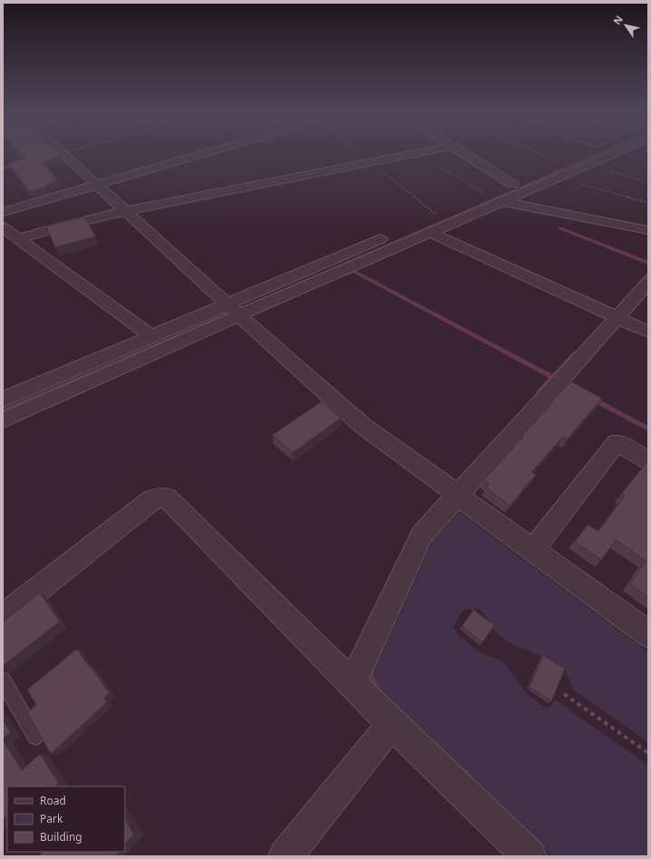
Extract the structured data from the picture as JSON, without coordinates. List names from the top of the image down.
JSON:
{
  "legend": ["Road", "Park", "Building"],
  "north": "top left"
}
